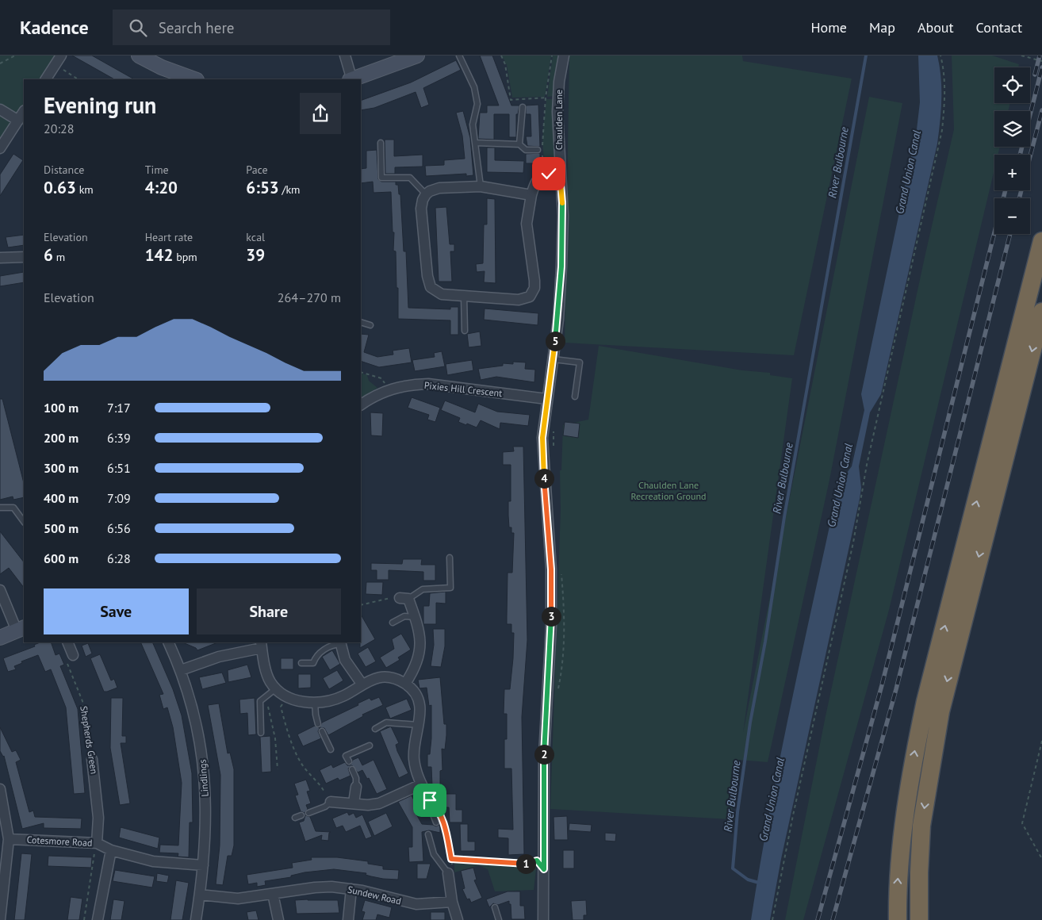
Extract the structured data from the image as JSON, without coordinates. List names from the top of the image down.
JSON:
{
  "streets": {
    "street": [
      "Chaulden Lane",
      "Pixies Hill Crescent",
      "Shepherds Green",
      "Lindlings",
      "Cotesmore Road",
      "Sundew Road"
    ]
  },
  "crossings": [
    ["Chaulden Lane", "Pixies Hill Crescent"],
    ["Shepherds Green", "Cotesmore Road"],
    ["Lindlings", "Cotesmore Road"],
    ["Lindlings", "Sundew Road"]
  ],
  "water": ["River Bulbourne", "Grand Union Canal"],
  "parks": ["Chaulden Lane Recreation Ground"],
  "page": {
    "header": "Kadence",
    "search": "Search here",
    "nav": [
      "Home",
      "Map",
      "About",
      "Contact"
    ],
    "map_buttons": ["+", "−"],
    "heading": ["Evening run", "20:28"],
    "stats": [
      ["Distance", "0.63 km"],
      ["Time", "4:20"],
      ["Pace", "6:53 /km"],
      ["Elevation", "6 m"],
      ["Heart rate", "142 bpm"],
      ["kcal", "39"]
    ],
    "chart": ["Elevation", "264–270 m"],
    "pins": [
      "5",
      "4",
      "3",
      "2",
      "1"
    ],
    "list": [
      {
        "name": "100 m",
        "note": "7:17"
      },
      {
        "name": "200 m",
        "note": "6:39"
      },
      {
        "name": "300 m",
        "note": "6:51"
      },
      {
        "name": "400 m",
        "note": "7:09"
      },
      {
        "name": "500 m",
        "note": "6:56"
      },
      {
        "name": "600 m",
        "note": "6:28"
      }
    ],
    "buttons": ["Save", "Share"]
  }
}
